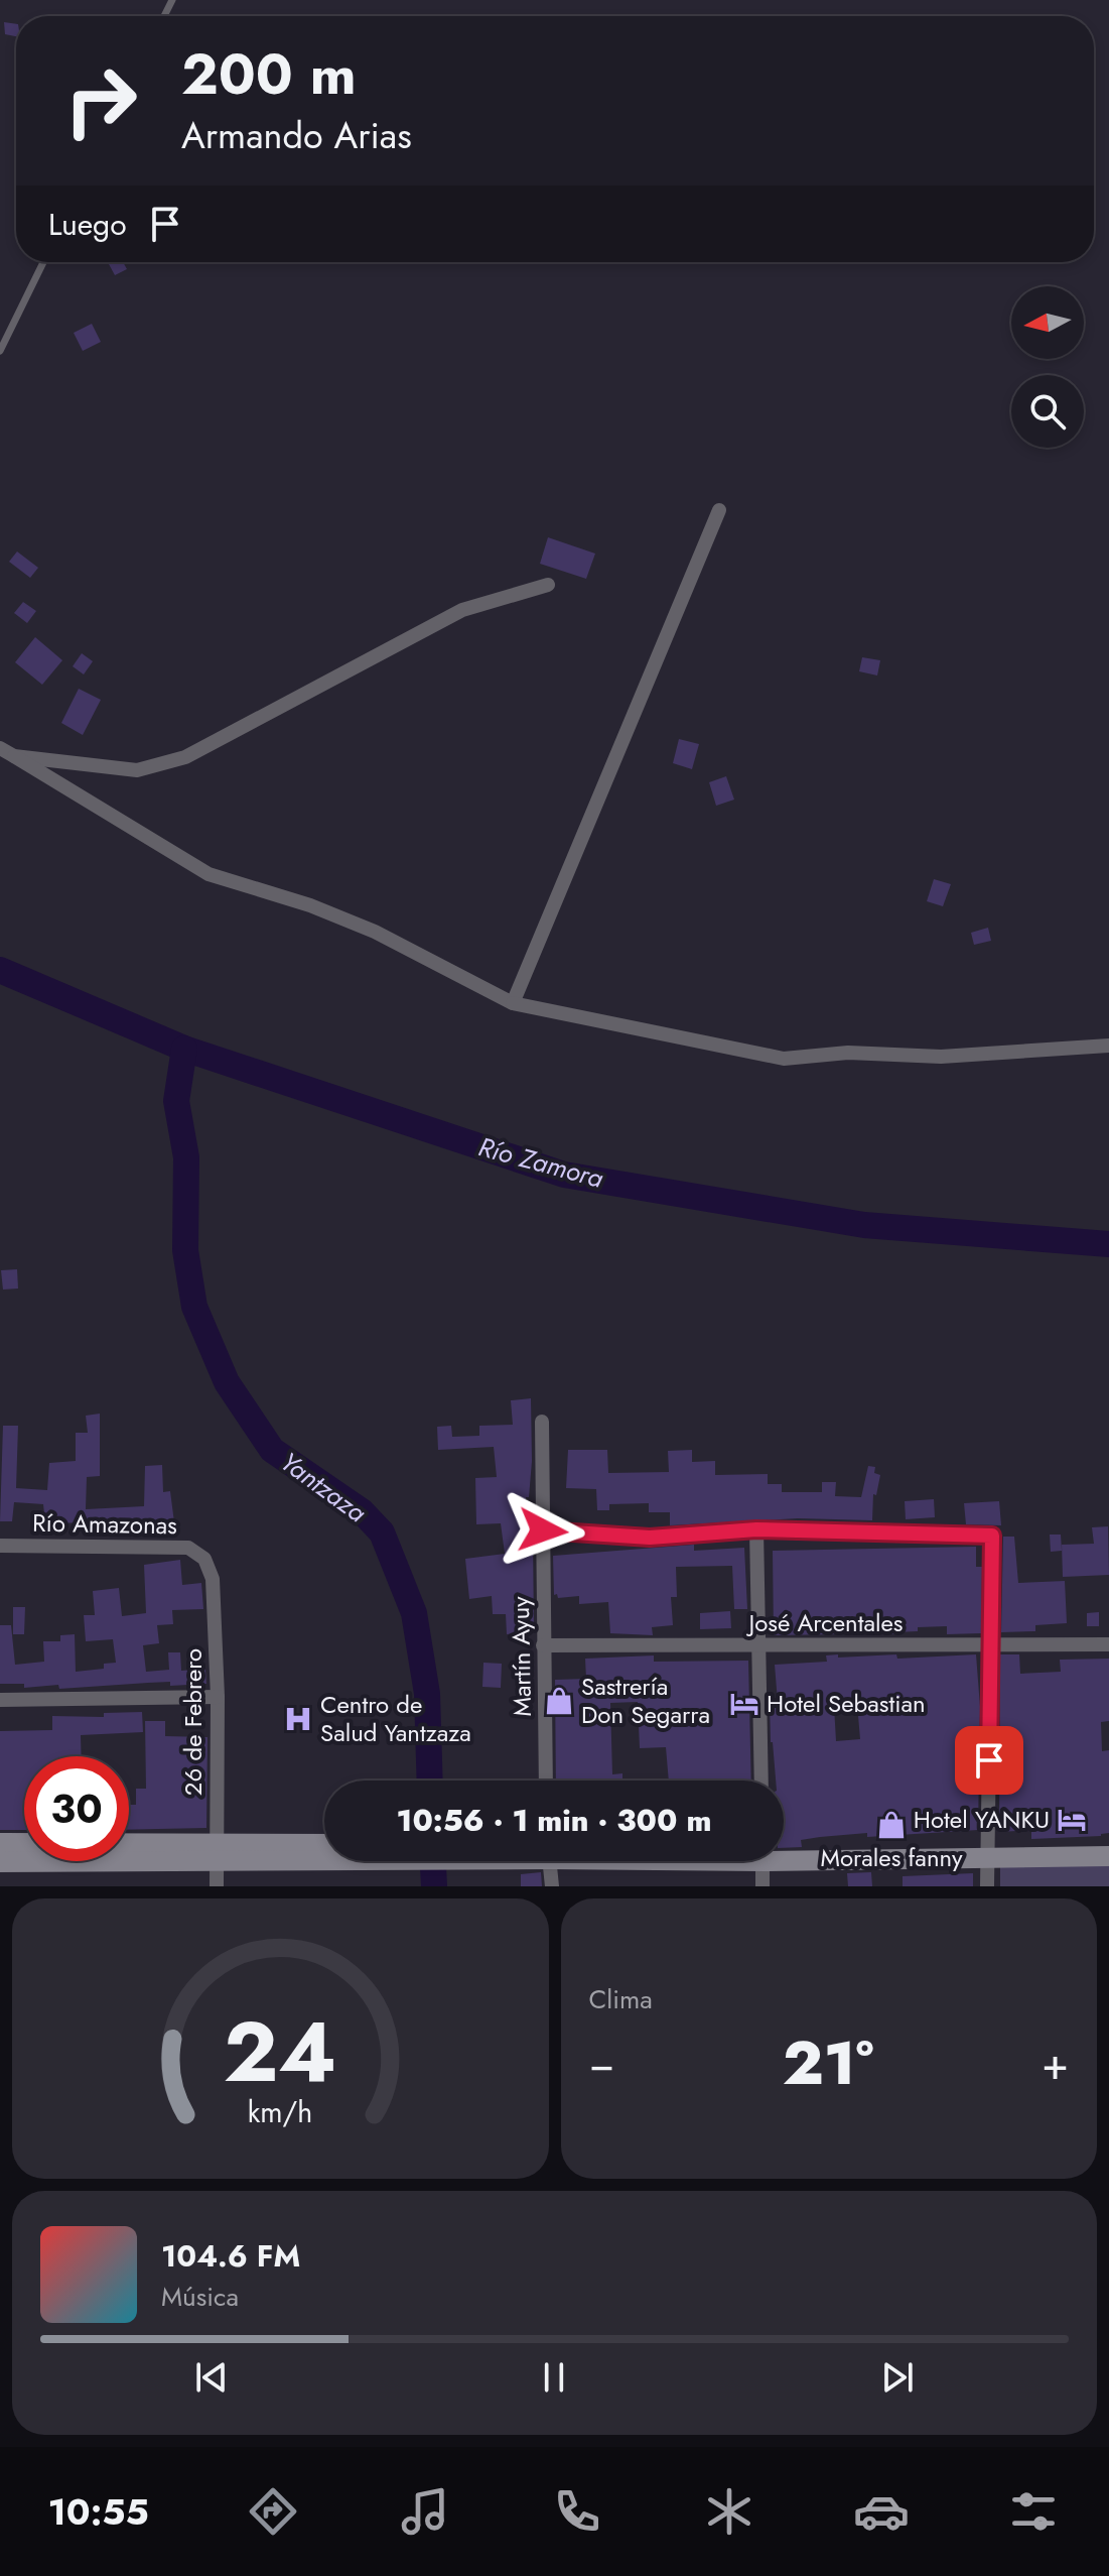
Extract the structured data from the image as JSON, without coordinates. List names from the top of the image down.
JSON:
{
  "streets": {
    "street": [
      "Río Amazonas",
      "José Arcentales",
      "Martín Ayuy",
      "26 de Febrero"
    ]
  },
  "crossings": [
    ["Río Amazonas", "26 de Febrero"],
    ["José Arcentales", "Martín Ayuy"]
  ],
  "water": ["Río Zamora", "Yantzaza"],
  "places": {
    "shop": ["Sastrería Don Segarra", "Morales fanny"],
    "hotel": ["Hotel Sebastian", "Hotel YANKU"],
    "hospital": ["Centro de Salud Yantzaza"]
  },
  "north": "left",
  "page": {
    "turn": ["200 m", "Armando Arias"],
    "then": "Luego",
    "limit": "30",
    "trip": "10:56 · 1 min · 300 m",
    "tile": "Clima",
    "heat": ["−", "21°", "+"],
    "song": ["104.6 FM", "Música"],
    "tabs": "10:55",
    "gauge": ["24", "km/h"]
  }
}
